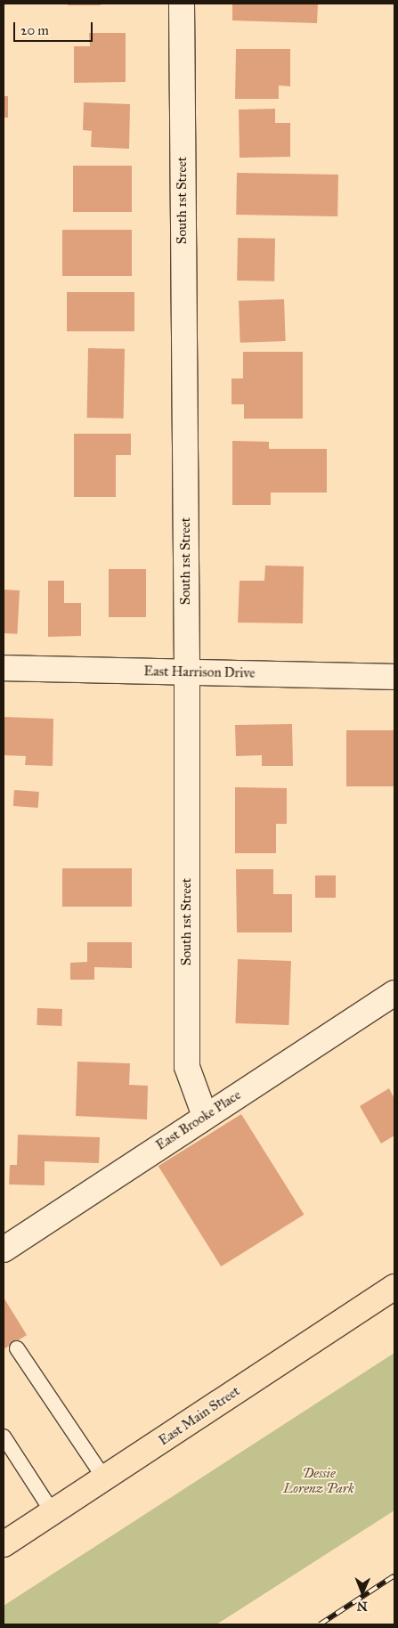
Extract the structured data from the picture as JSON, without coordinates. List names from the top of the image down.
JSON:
{
  "streets": {
    "main road": ["East Main Street"],
    "street": ["South 1st Street", "East Harrison Drive", "East Brooke Place"]
  },
  "crossings": [
    ["South 1st Street", "East Harrison Drive"],
    ["South 1st Street", "East Brooke Place"]
  ],
  "parks": ["Dessie Lorenz Park"],
  "scale_bar": "20 m",
  "north": "bottom"
}
